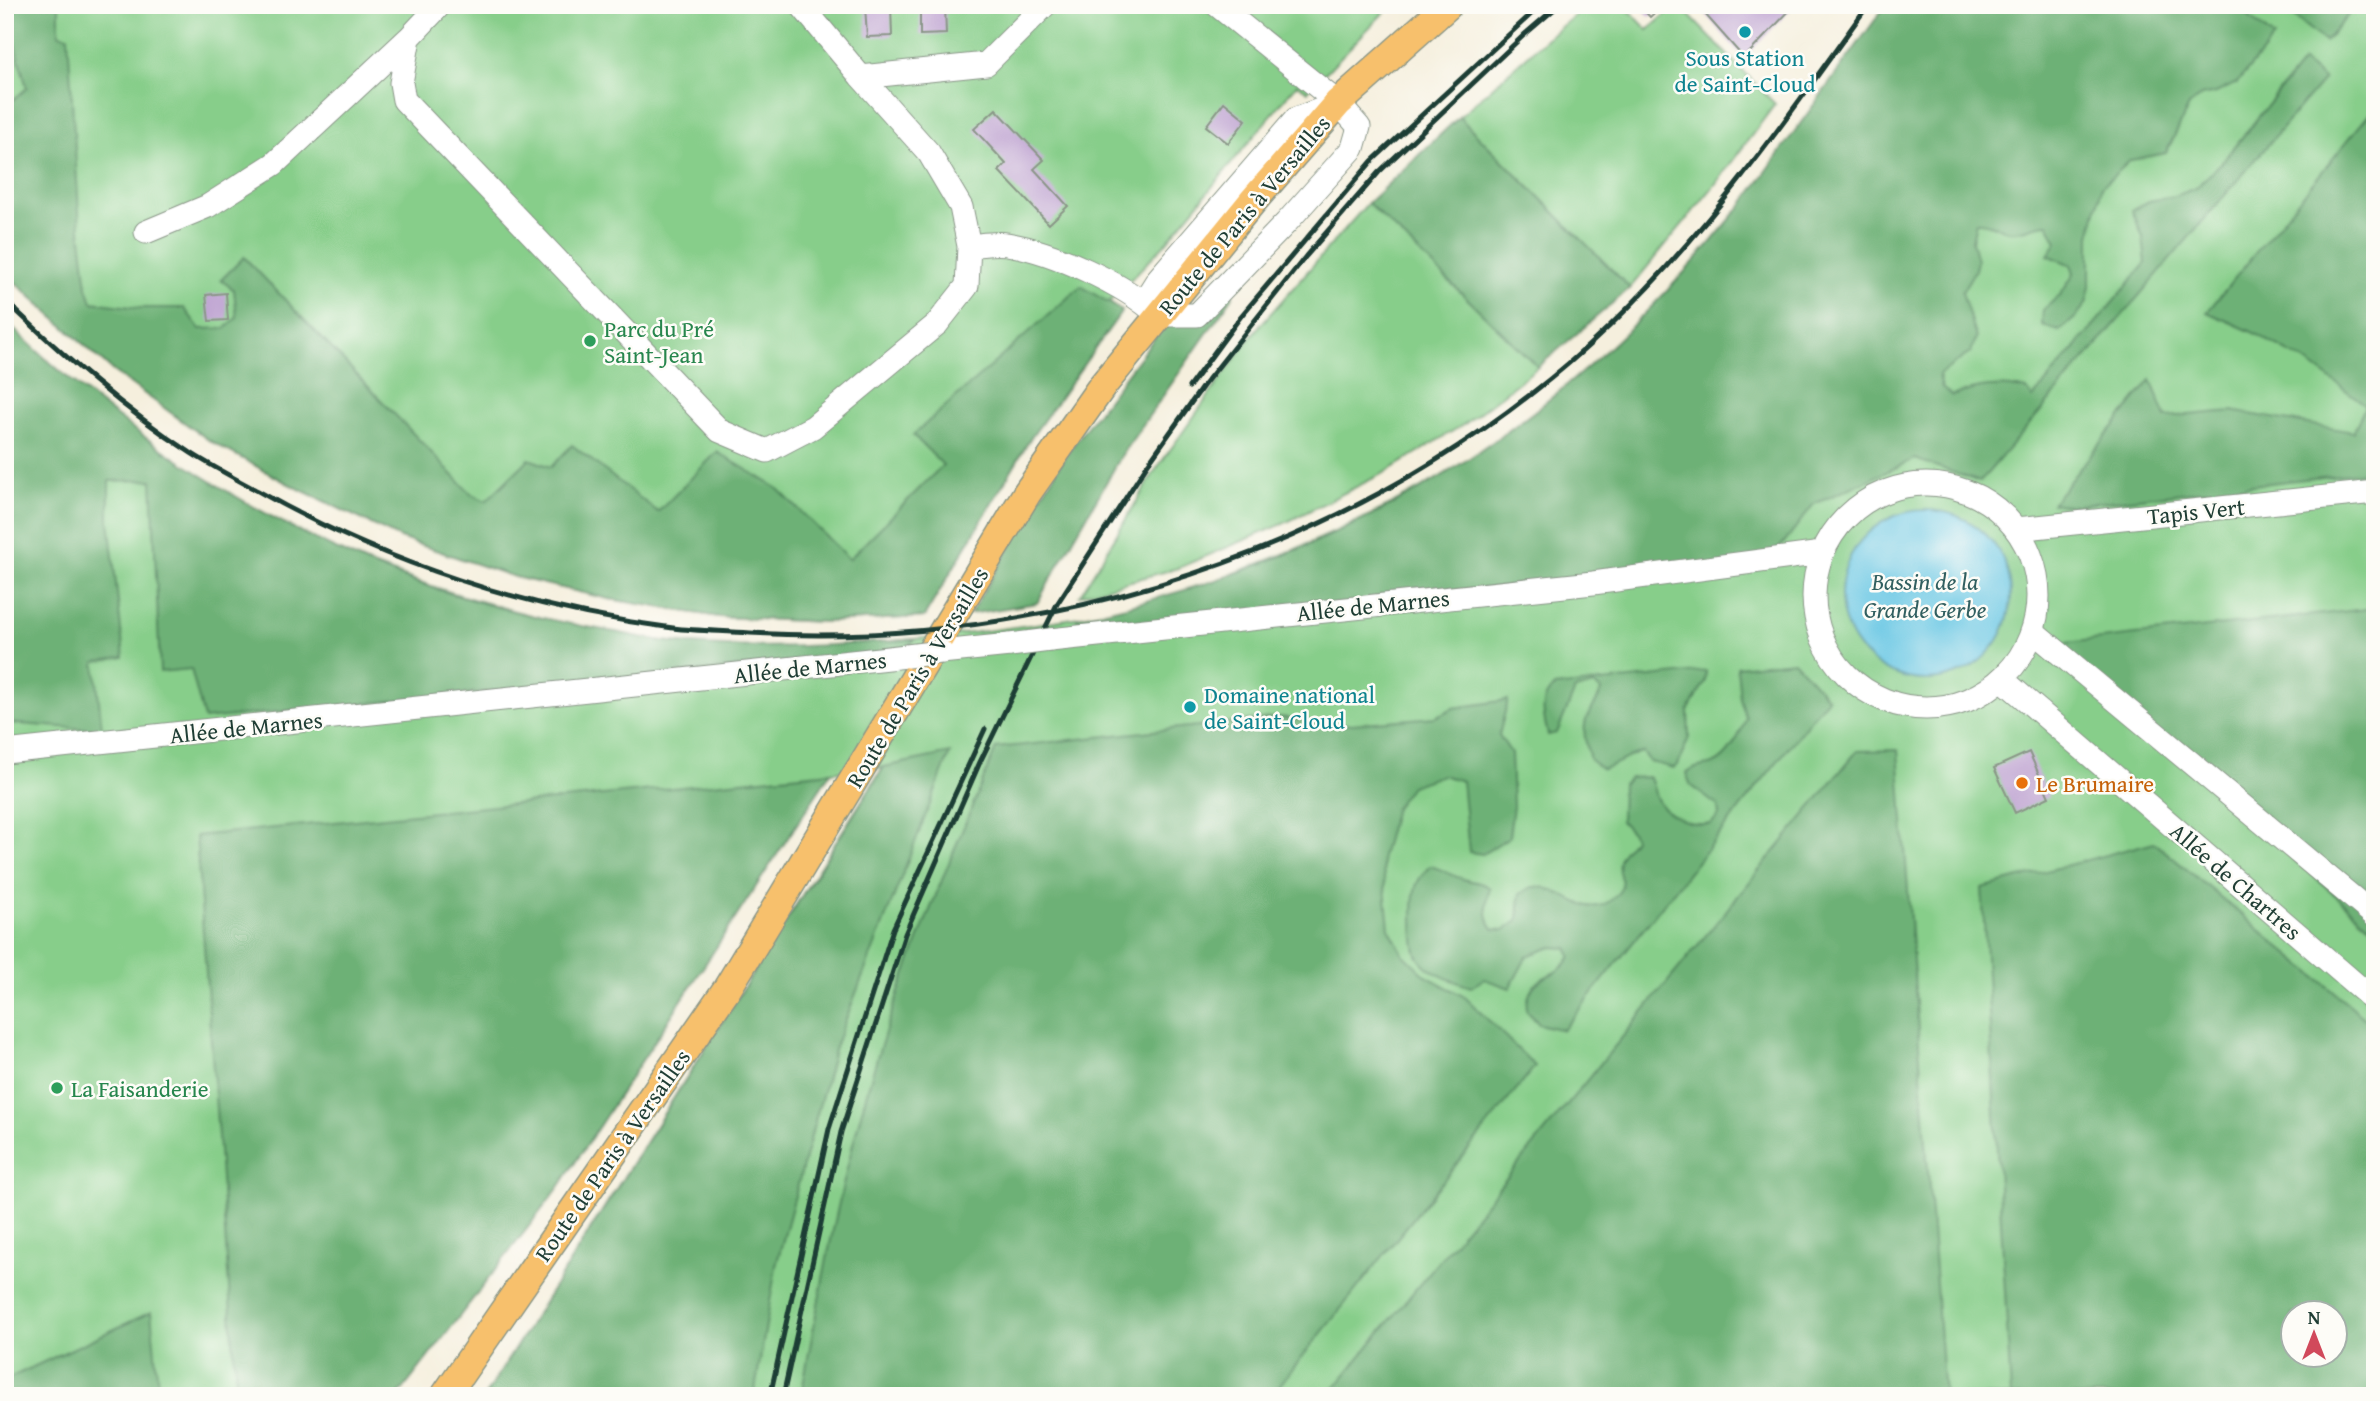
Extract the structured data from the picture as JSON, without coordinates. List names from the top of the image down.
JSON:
{
  "streets": {
    "main road": ["Route de Paris à Versailles"],
    "street": ["Tapis Vert", "Allée de Marnes", "Allée de Chartres"]
  },
  "crossings": [
    ["Tapis Vert", "Allée de Marnes"],
    ["Tapis Vert", "Allée de Chartres"],
    ["Allée de Marnes", "Allée de Chartres"]
  ],
  "water": ["Bassin de la Grande Gerbe"],
  "places": [
    "Sous Station de Saint-Cloud",
    "Parc du Pré Saint-Jean",
    "Domaine national de Saint-Cloud",
    "Le Brumaire",
    "La Faisanderie"
  ],
  "north": "top"
}
